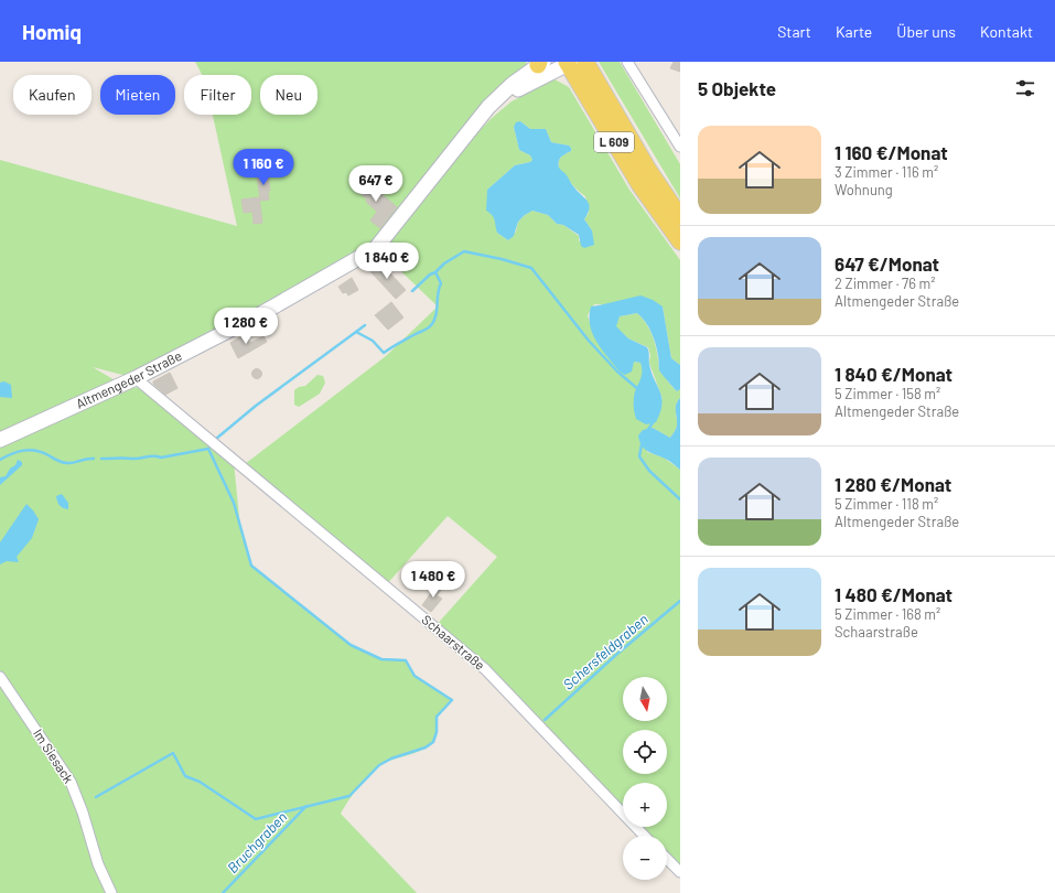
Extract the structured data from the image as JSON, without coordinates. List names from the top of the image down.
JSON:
{
  "streets": {
    "main road": ["L 609"],
    "street": ["Altmengeder Straße", "Schaarstraße", "Im Siesack"]
  },
  "crossings": [
    ["L 609", "Altmengeder Straße"],
    ["Altmengeder Straße", "Schaarstraße"]
  ],
  "water": ["Schersfeldgraben", "Bruchgraben"],
  "north": "bottom",
  "page": {
    "header": "Homiq",
    "nav": [
      "Start",
      "Karte",
      "Über uns",
      "Kontakt"
    ],
    "heading": "5 Objekte",
    "chip": [
      "Kaufen",
      "Mieten",
      "Filter",
      "Neu"
    ],
    "list": [
      {
        "name": "1 160 €/Monat",
        "note": "3 Zimmer · 116 m² · Wohnung"
      },
      {
        "name": "647 €/Monat",
        "note": "2 Zimmer · 76 m² · Altmengeder Straße"
      },
      {
        "name": "1 840 €/Monat",
        "note": "5 Zimmer · 158 m² · Altmengeder Straße"
      },
      {
        "name": "1 280 €/Monat",
        "note": "5 Zimmer · 118 m² · Altmengeder Straße"
      },
      {
        "name": "1 480 €/Monat",
        "note": "5 Zimmer · 168 m² · Schaarstraße"
      }
    ],
    "price": [
      "1 160 €",
      "647 €",
      "1 840 €",
      "1 280 €",
      "1 480 €"
    ],
    "map_buttons": ["+", "−"]
  }
}
